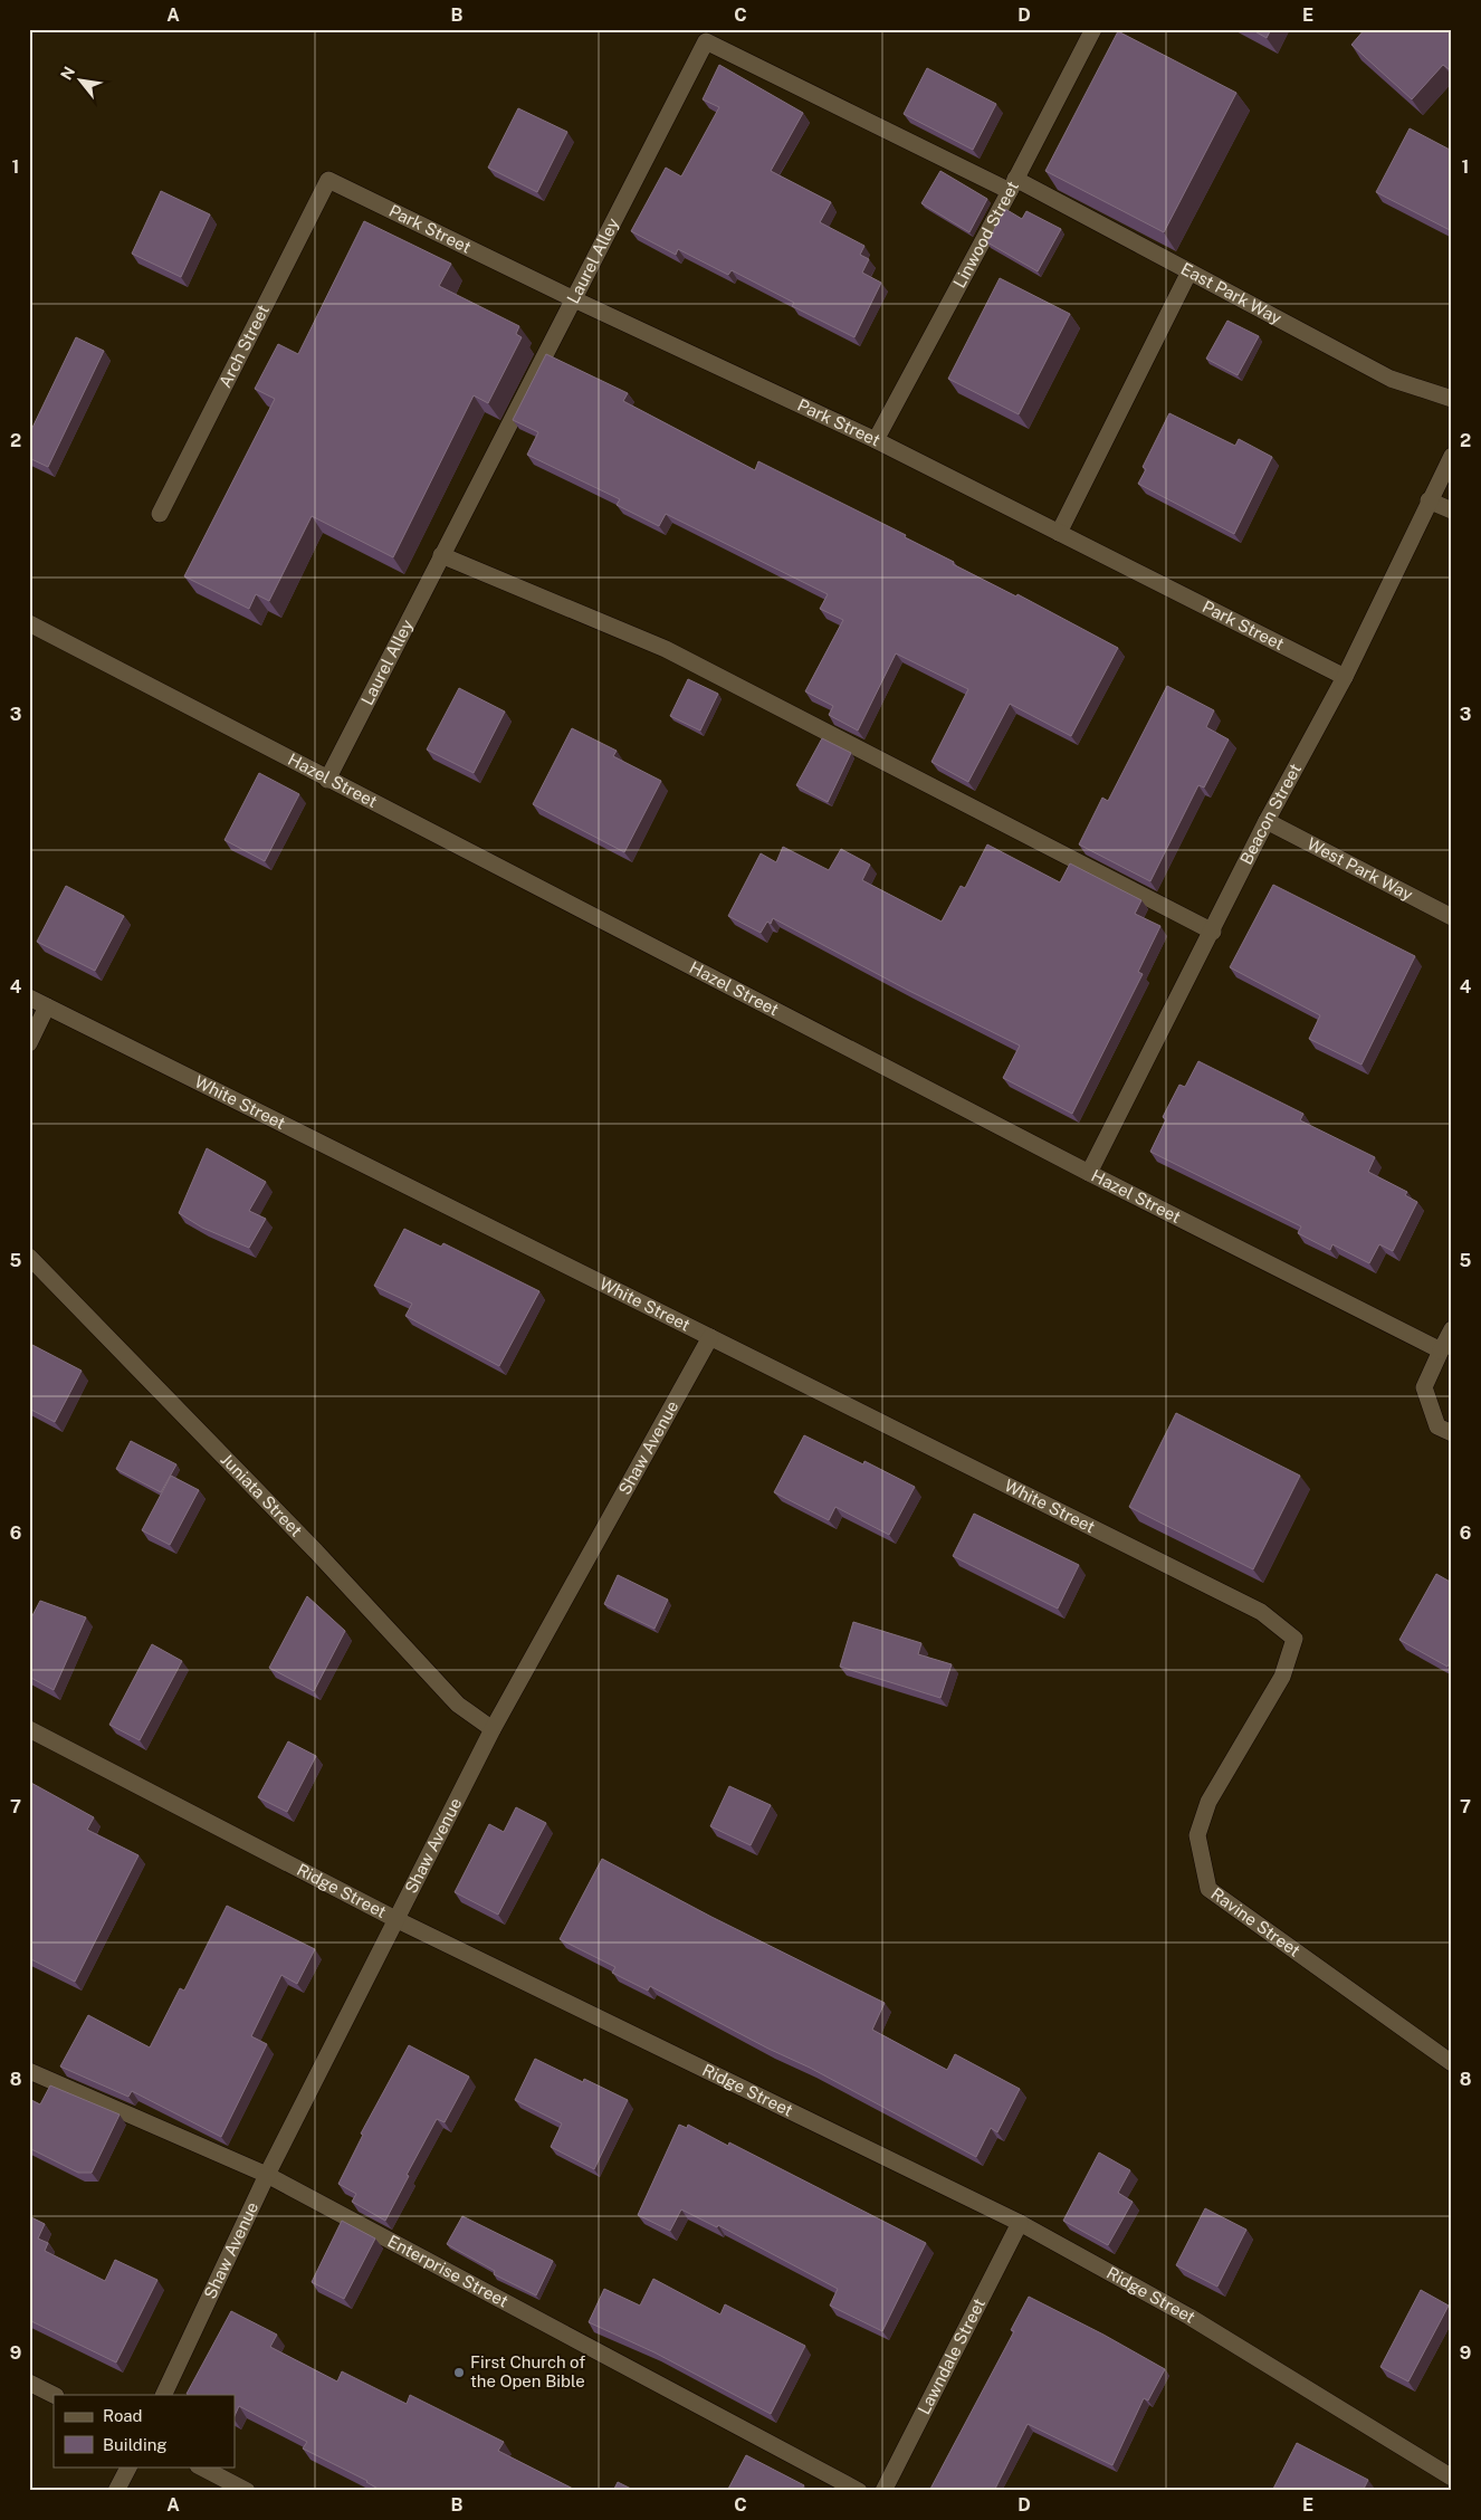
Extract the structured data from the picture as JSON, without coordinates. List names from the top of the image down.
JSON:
{
  "streets": {
    "street": [
      "Park Street",
      "Linwood Street",
      "Laurel Alley",
      "East Park Way",
      "Arch Street",
      "Hazel Street",
      "Beacon Street",
      "West Park Way",
      "White Street",
      "Shaw Avenue",
      "Juniata Street",
      "Ridge Street",
      "Ravine Street",
      "Enterprise Street",
      "Lawndale Street"
    ]
  },
  "crossings": [
    ["Park Street", "Linwood Street"],
    ["Park Street", "Laurel Alley"],
    ["Park Street", "Arch Street"],
    ["Park Street", "Beacon Street"],
    ["Linwood Street", "Laurel Alley"],
    ["Linwood Street", "East Park Way"],
    ["Laurel Alley", "East Park Way"],
    ["Laurel Alley", "Hazel Street"],
    ["Hazel Street", "Beacon Street"],
    ["Beacon Street", "West Park Way"],
    ["White Street", "Shaw Avenue"],
    ["White Street", "Ravine Street"],
    ["Shaw Avenue", "Juniata Street"],
    ["Shaw Avenue", "Ridge Street"],
    ["Shaw Avenue", "Enterprise Street"],
    ["Ridge Street", "Lawndale Street"]
  ],
  "places": ["First Church of the Open Bible"],
  "legend": ["Road", "Building"],
  "north": "top left",
  "grid": {
    "columns": [
      "A",
      "B",
      "C",
      "D",
      "E"
    ],
    "rows": [
      "1",
      "2",
      "3",
      "4",
      "5",
      "6",
      "7",
      "8",
      "9"
    ]
  }
}
